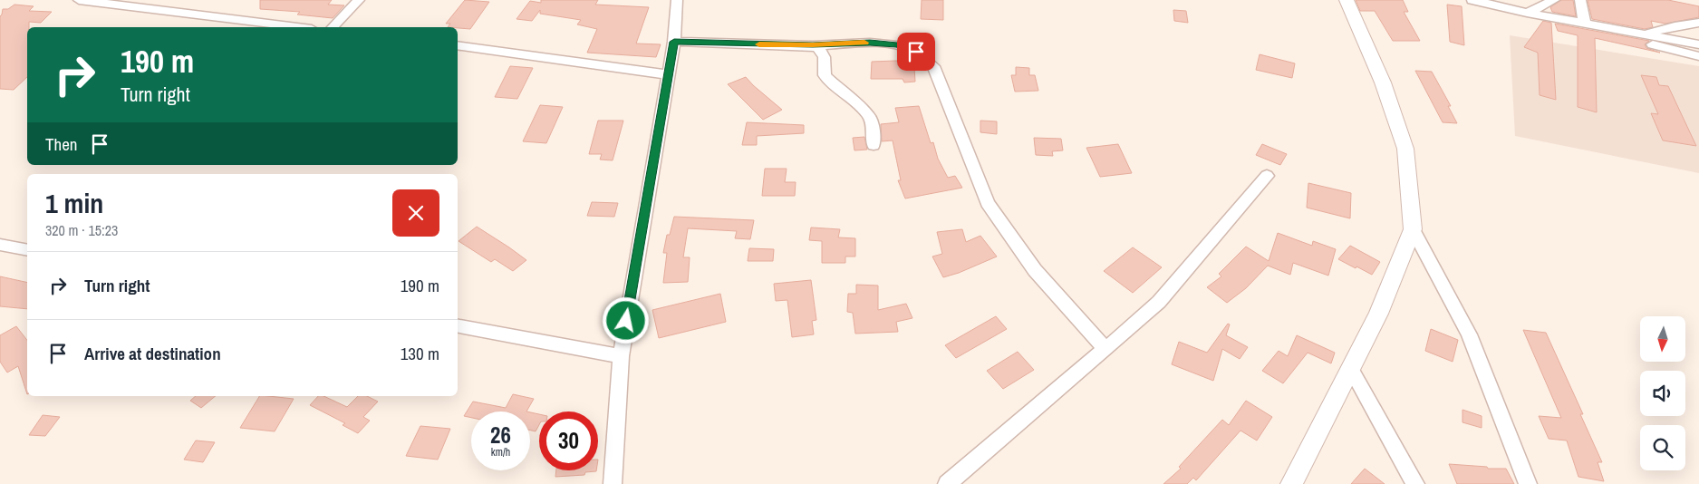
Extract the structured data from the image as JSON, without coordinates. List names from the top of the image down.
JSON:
{
  "north": "bottom",
  "page": {
    "turn": ["190 m", "Turn right"],
    "then": "Then",
    "heading": ["1 min", "320 m · 15:23"],
    "list": [
      {
        "name": "Turn right",
        "value": "190 m"
      },
      {
        "name": "Arrive at destination",
        "value": "130 m"
      }
    ],
    "speed": "26 km/h",
    "limit": "30"
  }
}
